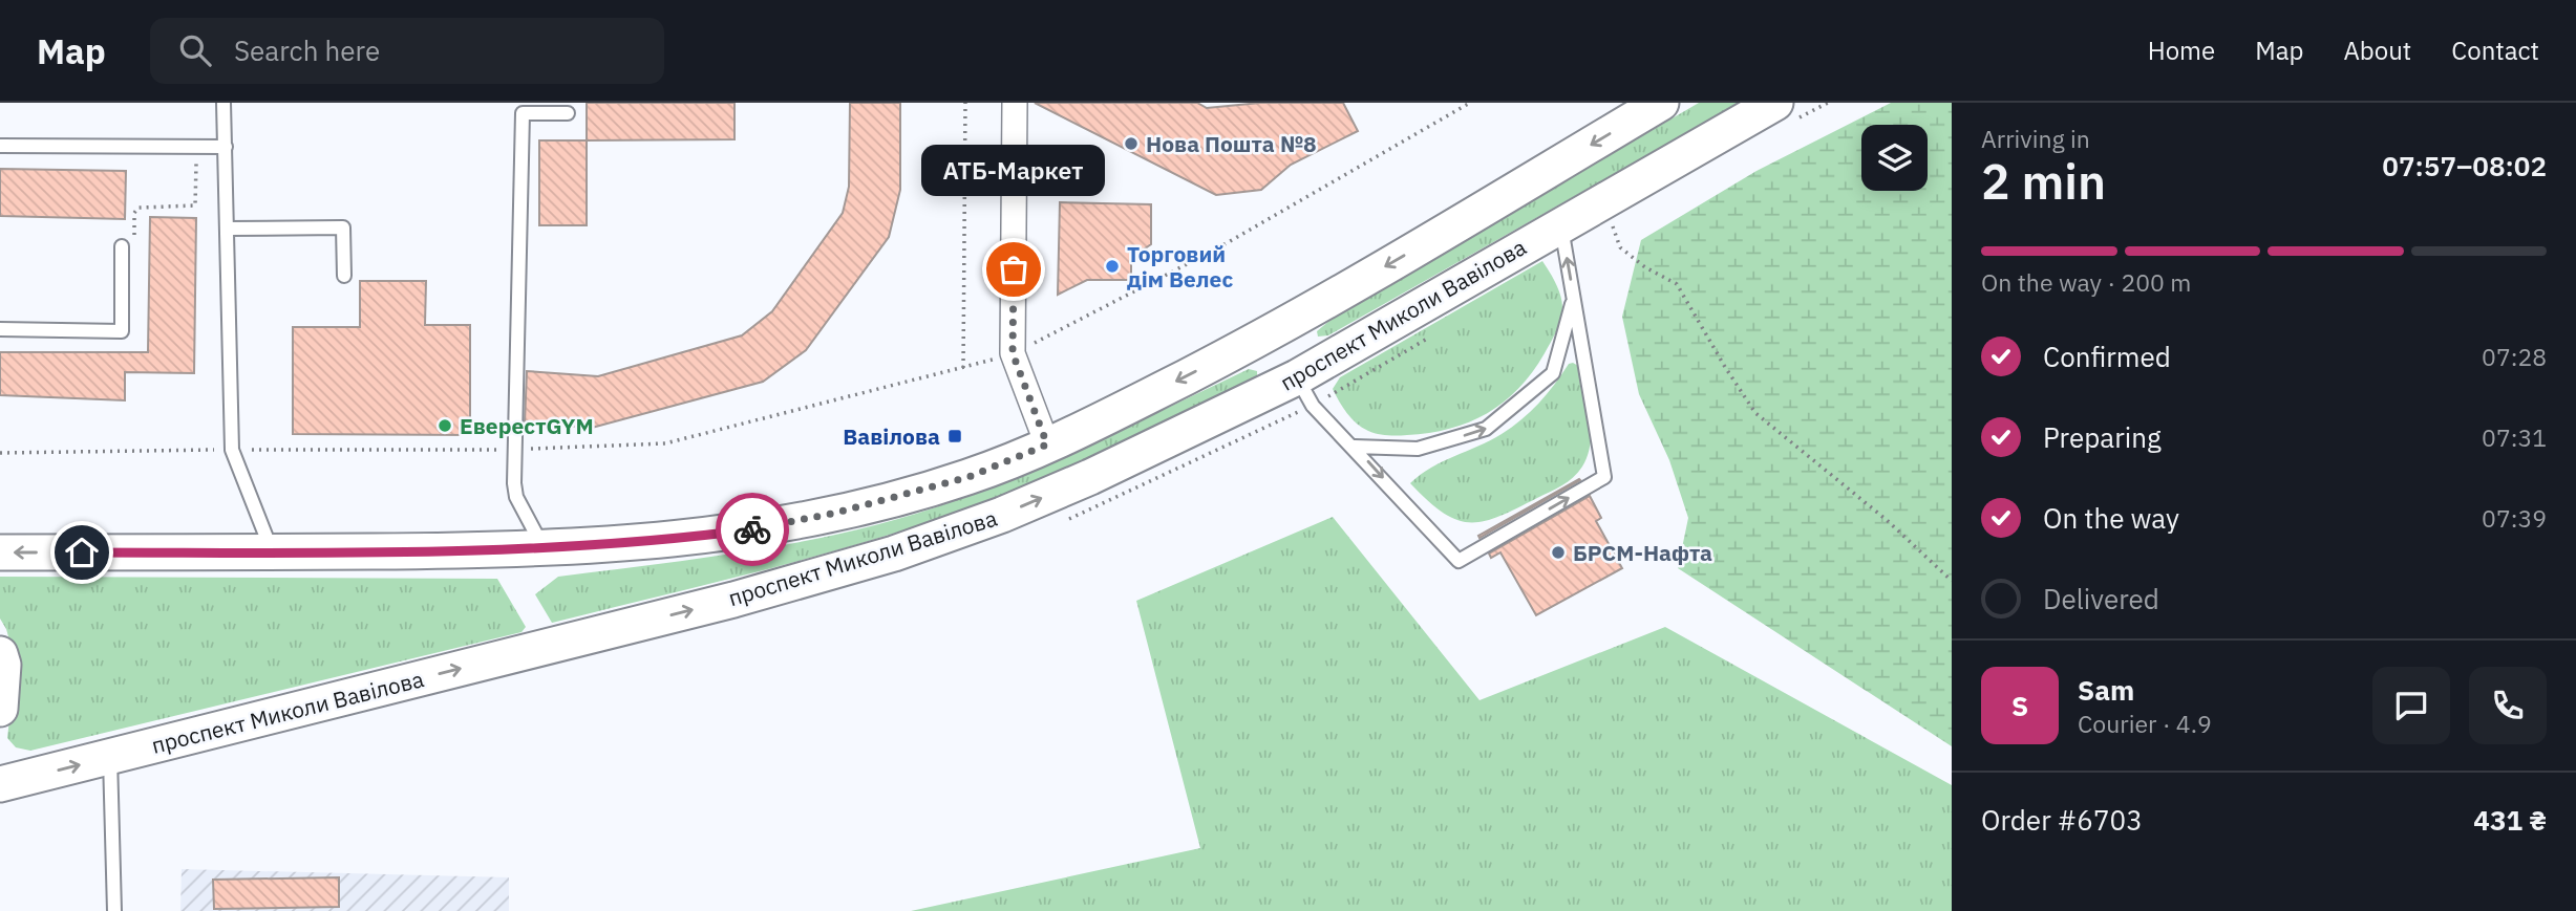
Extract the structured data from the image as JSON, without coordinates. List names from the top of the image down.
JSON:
{
  "streets": {
    "main road": ["проспект Миколи Вавілова"]
  },
  "places": {
    "other": [
      "Нова Пошта №8",
      "Торговий дім Велес",
      "АТБ-Маркет",
      "ЕверестGYM",
      "БРСМ-Нафта"
    ],
    "transit": ["Вавілова"]
  },
  "page": {
    "header": "Map",
    "search": "Search here",
    "nav": [
      "Home",
      "Map",
      "About",
      "Contact"
    ],
    "heading": ["2 min", "Arriving in", "07:57–08:02"],
    "panel": [
      "Sam",
      "Courier · 4.9",
      "Order #6703",
      "431 ₴"
    ],
    "bubble": "АТБ-Маркет",
    "bar": "On the way · 200 m",
    "list": [
      ["Confirmed", "07:28"],
      ["Preparing", "07:31"],
      ["On the way", "07:39"],
      "Delivered"
    ],
    "round": "S"
  }
}
